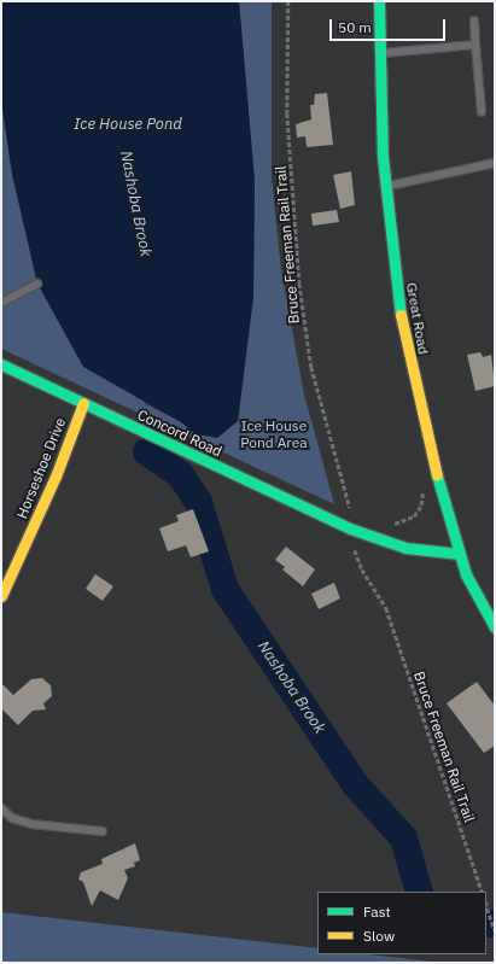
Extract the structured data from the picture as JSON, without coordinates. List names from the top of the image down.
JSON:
{
  "streets": {
    "street": ["Great Road", "Concord Road", "Horseshoe Drive"],
    "path": ["Bruce Freeman Rail Trail"]
  },
  "crossings": [
    ["Great Road", "Concord Road"],
    ["Concord Road", "Horseshoe Drive"]
  ],
  "water": ["Ice House Pond", "Nashoba Brook"],
  "parks": ["Ice House Pond Area"],
  "legend": ["Fast", "Slow"],
  "scale_bar": "50 m"
}
